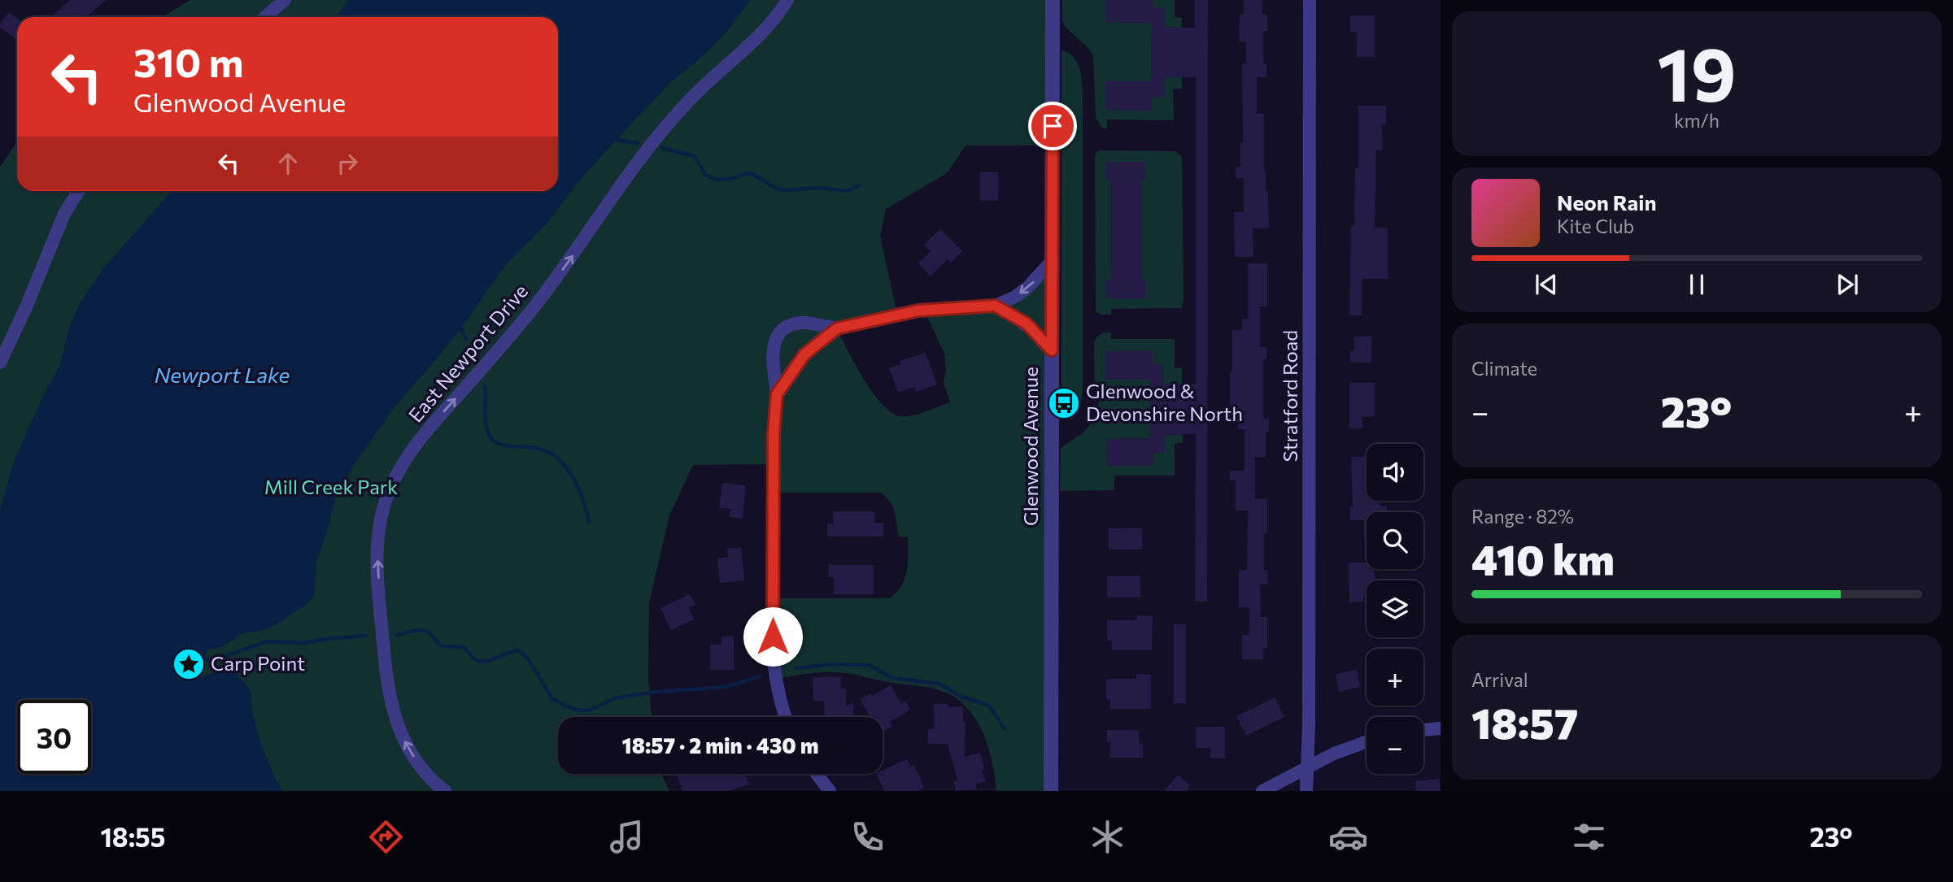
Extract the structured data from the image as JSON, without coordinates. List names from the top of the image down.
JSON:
{
  "streets": {
    "street": ["East Newport Drive", "Stratford Road", "Glenwood Avenue"]
  },
  "one_way": ["East Newport Drive"],
  "water": ["Newport Lake"],
  "parks": ["Mill Creek Park"],
  "places": {
    "bus stop": ["Glenwood & Devonshire North"],
    "place": ["Carp Point"]
  },
  "page": {
    "tile": [
      ["19", "km/h"],
      "Climate",
      ["Range · 82%", "410 km"],
      ["Arrival", "18:57"]
    ],
    "turn": ["310 m", "Glenwood Avenue"],
    "song": ["Neon Rain", "Kite Club"],
    "heat": ["−", "23°", "+"],
    "map_buttons": ["+", "−"],
    "limit": "30",
    "trip": "18:57 · 2 min · 430 m",
    "tabs": ["18:55", "23°"]
  }
}
